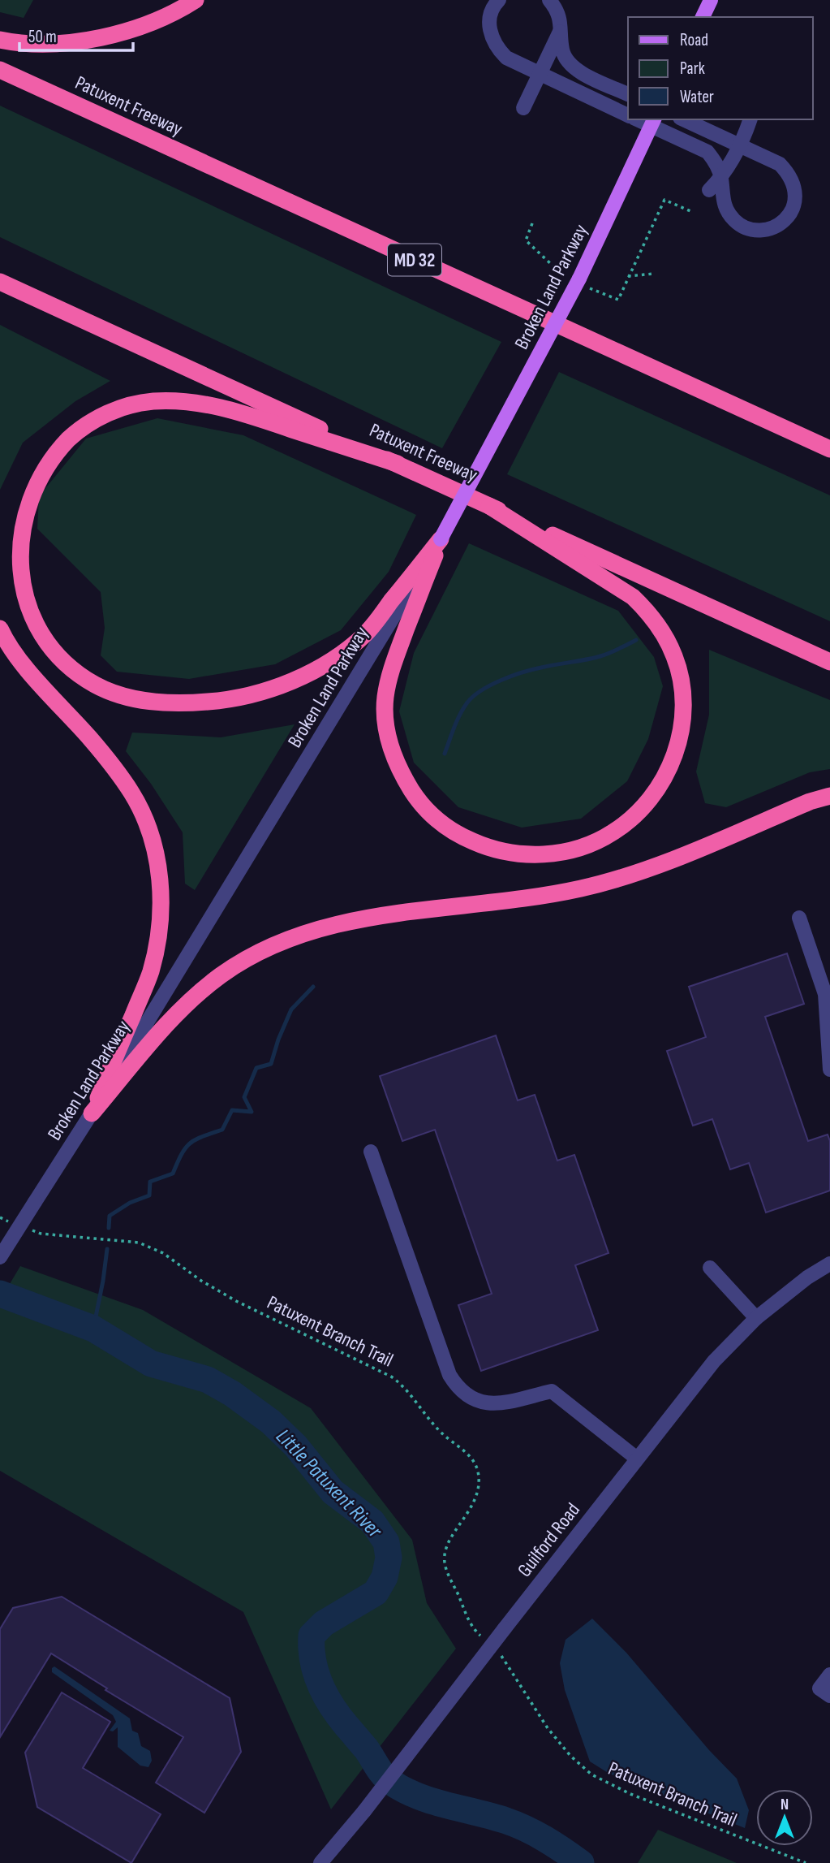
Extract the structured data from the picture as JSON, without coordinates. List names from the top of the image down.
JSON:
{
  "streets": {
    "highway": ["Patuxent Freeway", "MD 32"],
    "main road": ["Broken Land Parkway"],
    "street": ["Guilford Road"],
    "path": ["Patuxent Branch Trail"]
  },
  "water": ["Little Patuxent River"],
  "legend": ["Road", "Park", "Water"],
  "scale_bar": "50 m",
  "north": "top"
}
